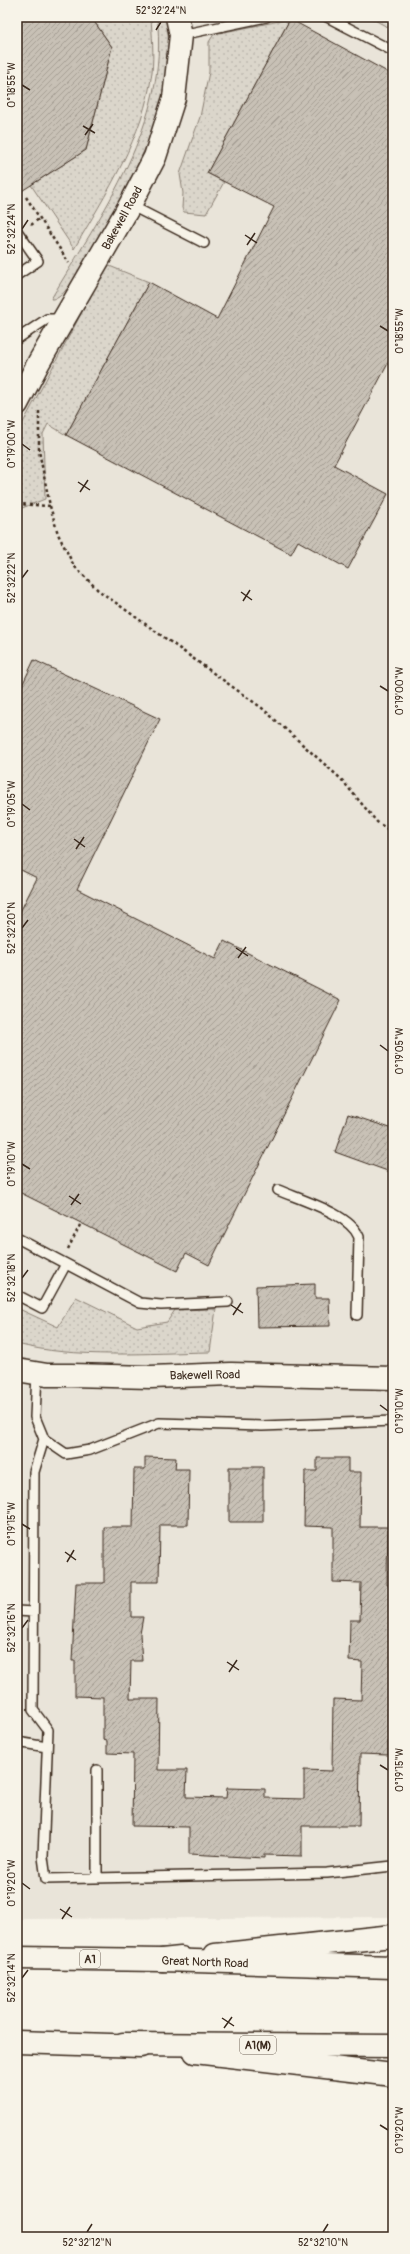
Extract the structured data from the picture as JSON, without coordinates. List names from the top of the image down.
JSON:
{
  "streets": {
    "main road": [
      "Bakewell Road",
      "A1",
      "Great North Road",
      "A1(M)"
    ]
  },
  "coordinates": [
    "52°32'24\"N",
    "0°18'55\"W",
    "0°19'00\"W",
    "52°32'22\"N",
    "0°19'05\"W",
    "52°32'20\"N",
    "0°19'10\"W",
    "52°32'18\"N",
    "0°19'15\"W",
    "52°32'16\"N",
    "0°19'20\"W",
    "52°32'14\"N",
    "52°32'12\"N",
    "52°32'10\"N"
  ]
}
